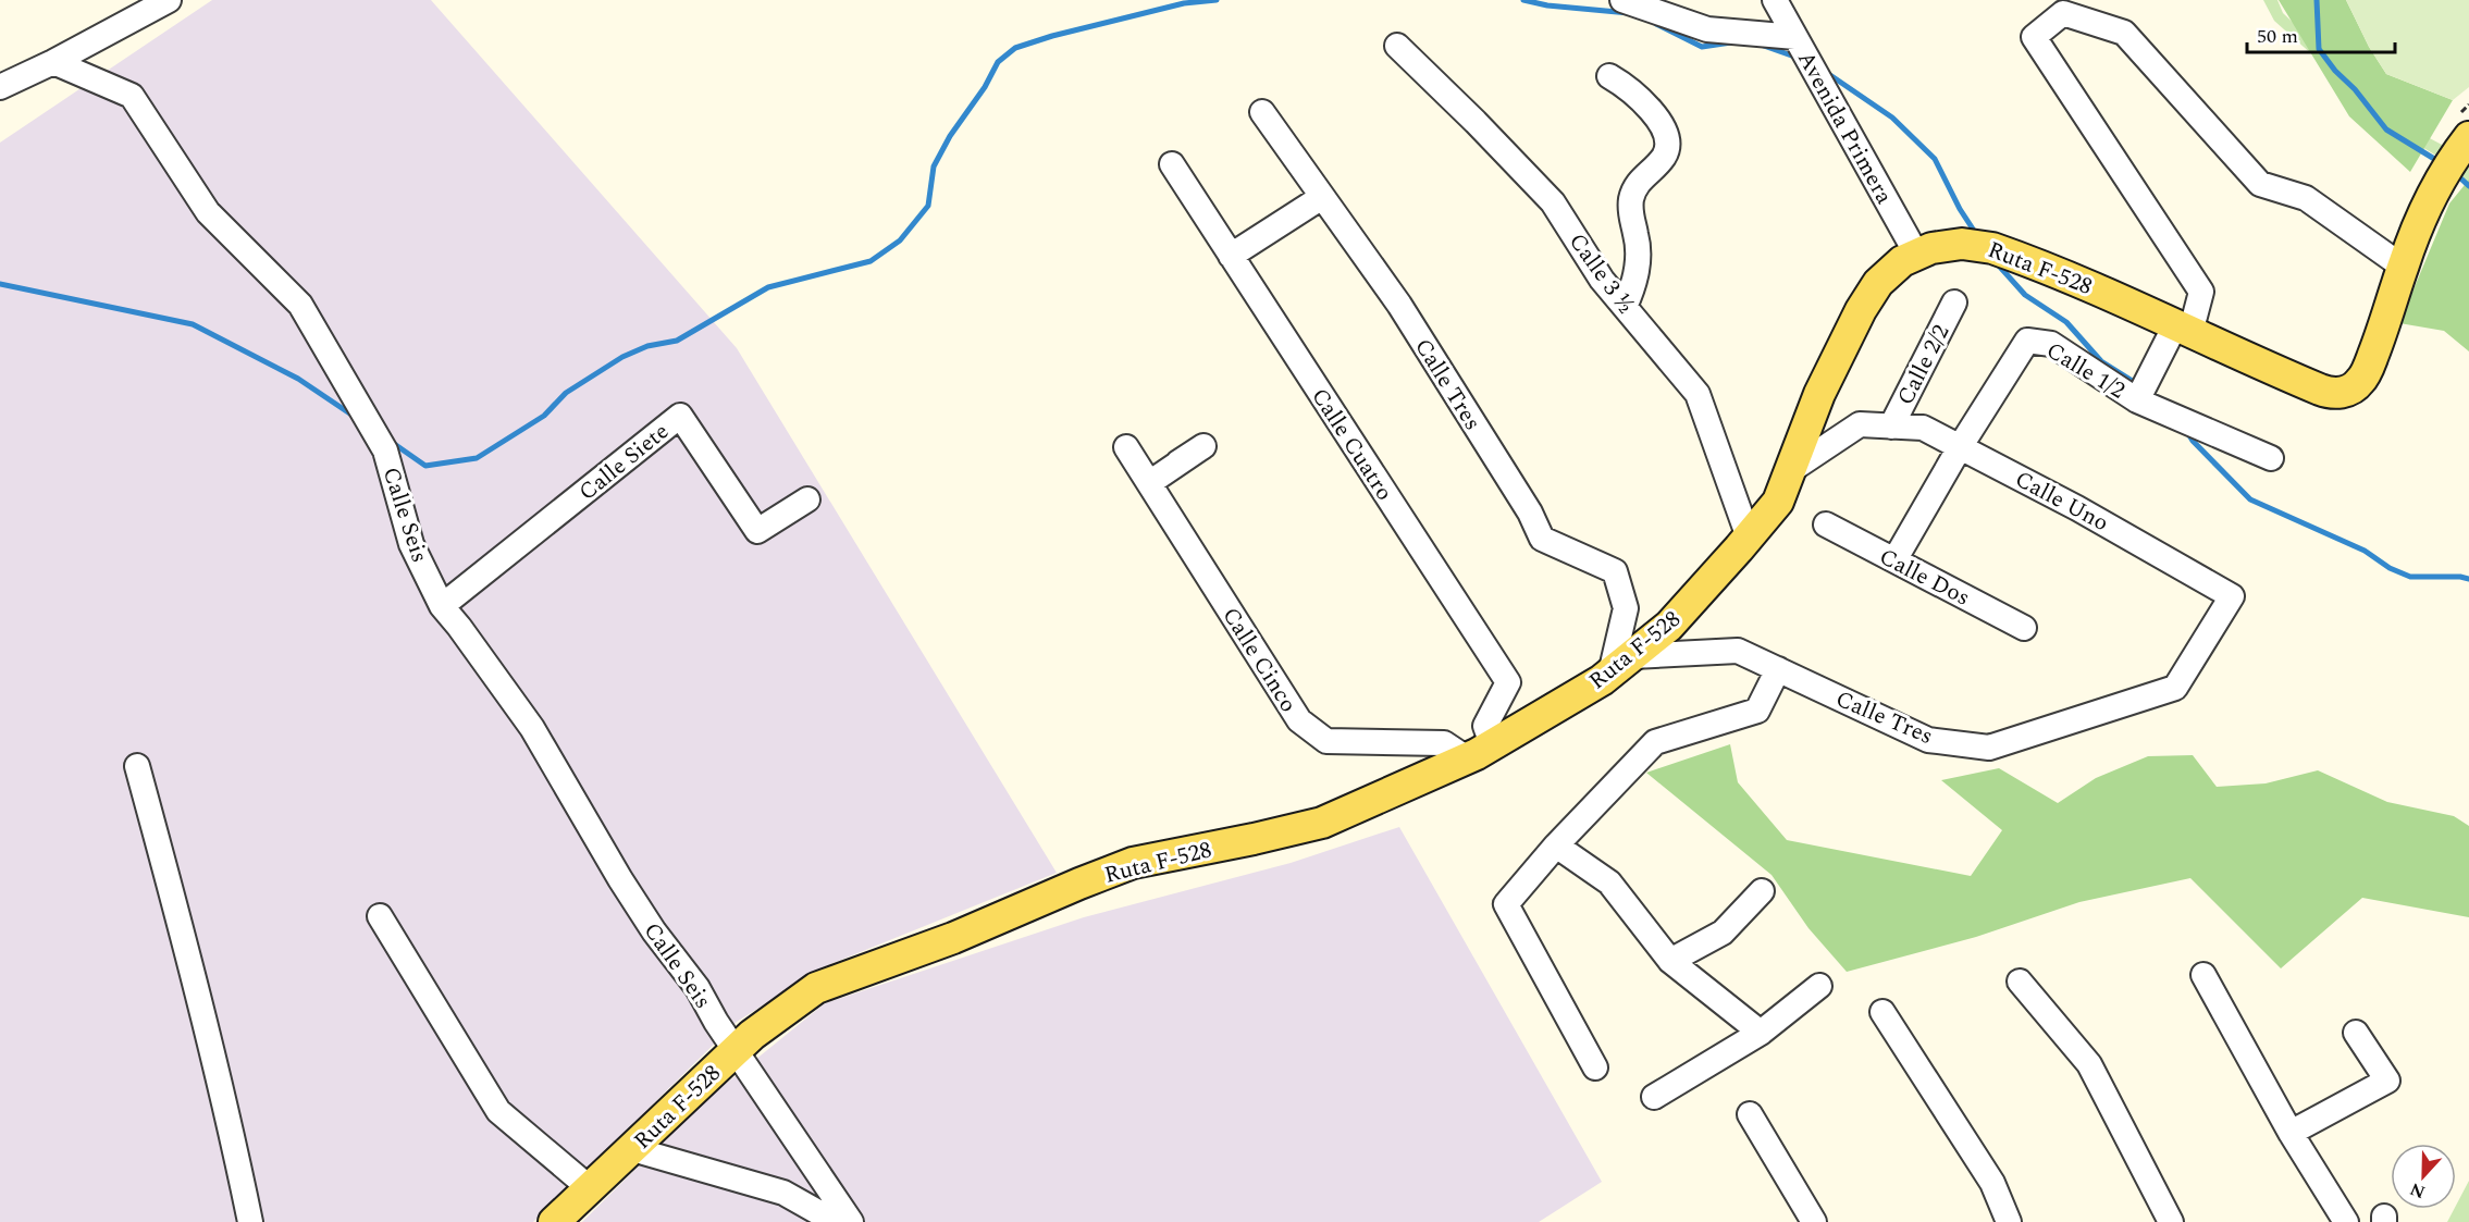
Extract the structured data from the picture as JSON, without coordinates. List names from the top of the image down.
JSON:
{
  "streets": {
    "main road": ["Ruta F-528"],
    "street": [
      "Avenida Primera",
      "Calle 3 ½",
      "Calle 2/2",
      "Calle 1/2",
      "Calle Tres",
      "Calle Cuatro",
      "Calle Siete",
      "Calle Uno",
      "Calle Seis",
      "Calle Dos",
      "Calle Cinco"
    ]
  },
  "crossings": [
    ["Avenida Primera", "Ruta F-528"],
    ["Ruta F-528", "Calle 3 ½"],
    ["Ruta F-528", "Calle Tres"],
    ["Ruta F-528", "Calle Cuatro"],
    ["Ruta F-528", "Calle Uno"],
    ["Ruta F-528", "Calle Seis"],
    ["Ruta F-528", "Calle Cinco"],
    ["Calle 2/2", "Calle Uno"],
    ["Calle 1/2", "Calle Uno"],
    ["Calle 1/2", "Calle Dos"],
    ["Calle Tres", "Calle Uno"],
    ["Calle Cuatro", "Calle Cinco"],
    ["Calle Siete", "Calle Seis"]
  ],
  "scale_bar": "50 m",
  "north": "bottom"
}
